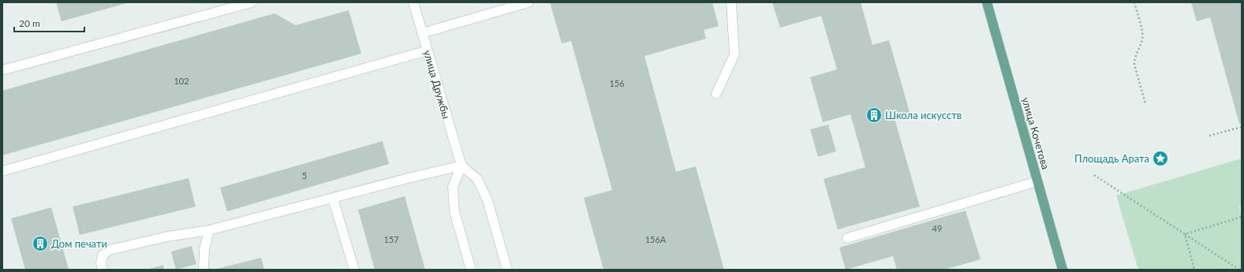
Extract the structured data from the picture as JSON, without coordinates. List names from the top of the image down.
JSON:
{
  "streets": {
    "main road": ["улица Кочетова"],
    "street": ["улица Дружбы"]
  },
  "places": {
    "building": ["Школа искусств", "Дом печати"],
    "place": ["Площадь Арата"]
  },
  "house_numbers": [
    "102",
    "156",
    "5",
    "49",
    "157",
    "156А"
  ],
  "scale_bar": "20 m"
}
